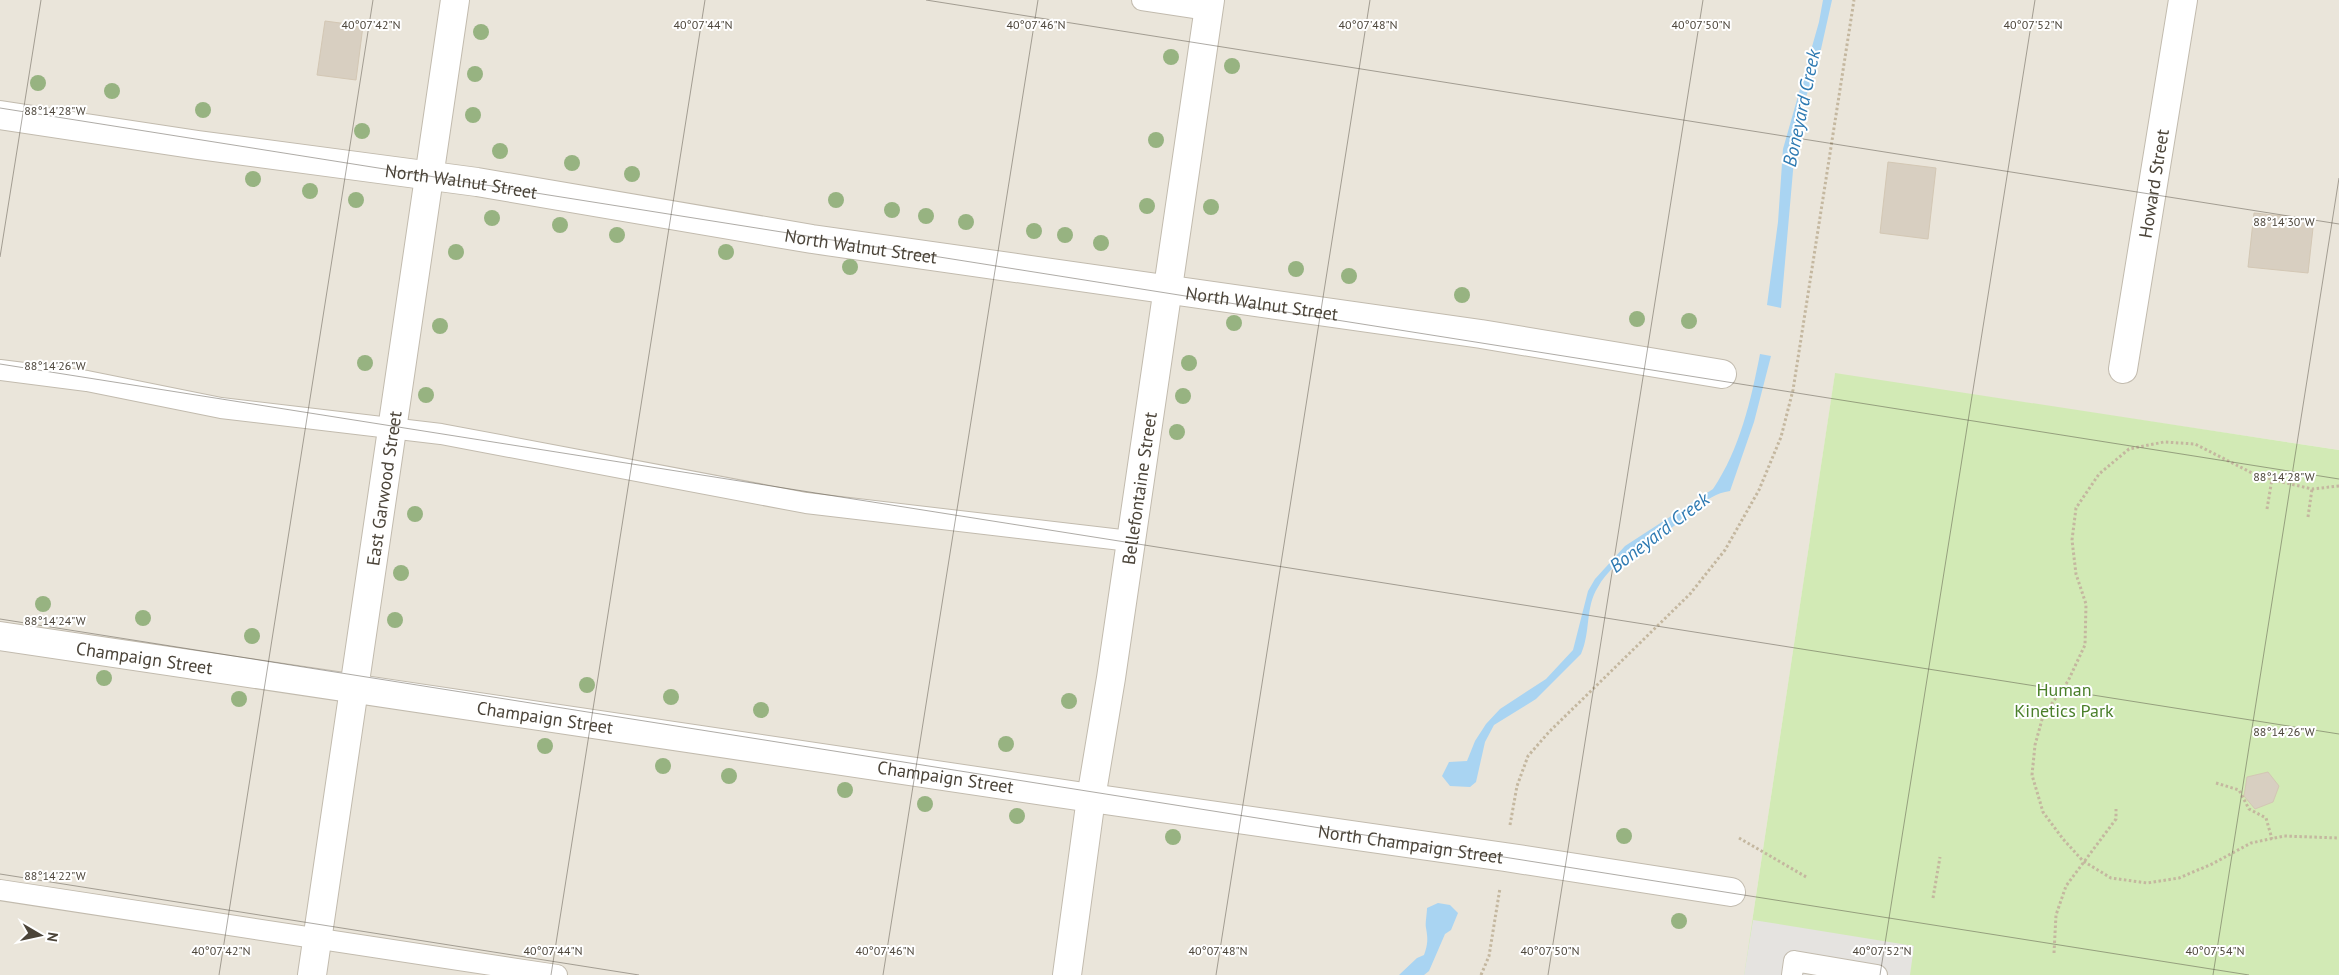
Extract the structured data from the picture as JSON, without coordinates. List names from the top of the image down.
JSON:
{
  "streets": {
    "street": [
      "North Walnut Street",
      "Howard Street",
      "East Garwood Street",
      "Bellefontaine Street",
      "Champaign Street",
      "North Champaign Street"
    ]
  },
  "crossings": [
    ["North Walnut Street", "East Garwood Street"],
    ["North Walnut Street", "Bellefontaine Street"],
    ["East Garwood Street", "Champaign Street"],
    ["Bellefontaine Street", "Champaign Street"],
    ["Bellefontaine Street", "North Champaign Street"],
    ["Champaign Street", "North Champaign Street"]
  ],
  "water": ["Boneyard Creek"],
  "parks": ["Human Kinetics Park"],
  "north": "right",
  "coordinates": [
    "40°07'48\"N",
    "40°07'50\"N",
    "40°07'42\"N",
    "40°07'44\"N",
    "40°07'46\"N",
    "40°07'52\"N",
    "88°14'28\"W",
    "88°14'30\"W",
    "88°14'26\"W",
    "88°14'24\"W",
    "88°14'22\"W",
    "40°07'54\"N"
  ]
}
